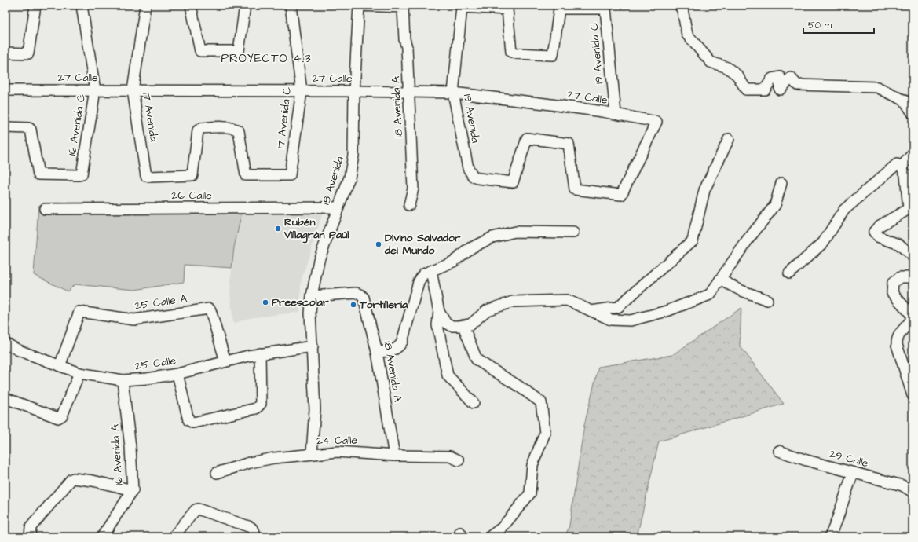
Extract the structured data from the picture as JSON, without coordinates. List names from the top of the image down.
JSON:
{
  "streets": {
    "street": [
      "19 Avenida C",
      "27 Calle",
      "18 Avenida A",
      "17 Avenida",
      "17 Avenida C",
      "19 Avenida",
      "16 Avenida C",
      "18 Avenida",
      "26 Calle",
      "25 Calle A",
      "25 Calle",
      "24 Calle",
      "16 Avenida A",
      "29 Calle"
    ]
  },
  "crossings": [
    ["19 Avenida C", "27 Calle"],
    ["19 Avenida C", "19 Avenida"],
    ["27 Calle", "18 Avenida A"],
    ["27 Calle", "17 Avenida"],
    ["27 Calle", "17 Avenida C"],
    ["27 Calle", "19 Avenida"],
    ["27 Calle", "16 Avenida C"],
    ["27 Calle", "18 Avenida"],
    ["18 Avenida A", "18 Avenida"],
    ["18 Avenida A", "24 Calle"],
    ["17 Avenida", "17 Avenida C"],
    ["18 Avenida", "26 Calle"],
    ["18 Avenida", "25 Calle"],
    ["18 Avenida", "24 Calle"],
    ["25 Calle A", "25 Calle"],
    ["25 Calle", "16 Avenida A"]
  ],
  "districts": ["PROYECTO 4.3"],
  "places": [
    "Rubén Villagrán Paúl",
    "Divino Salvador del Mundo",
    "Preescolar",
    "Tortillería"
  ],
  "scale_bar": "50 m"
}
